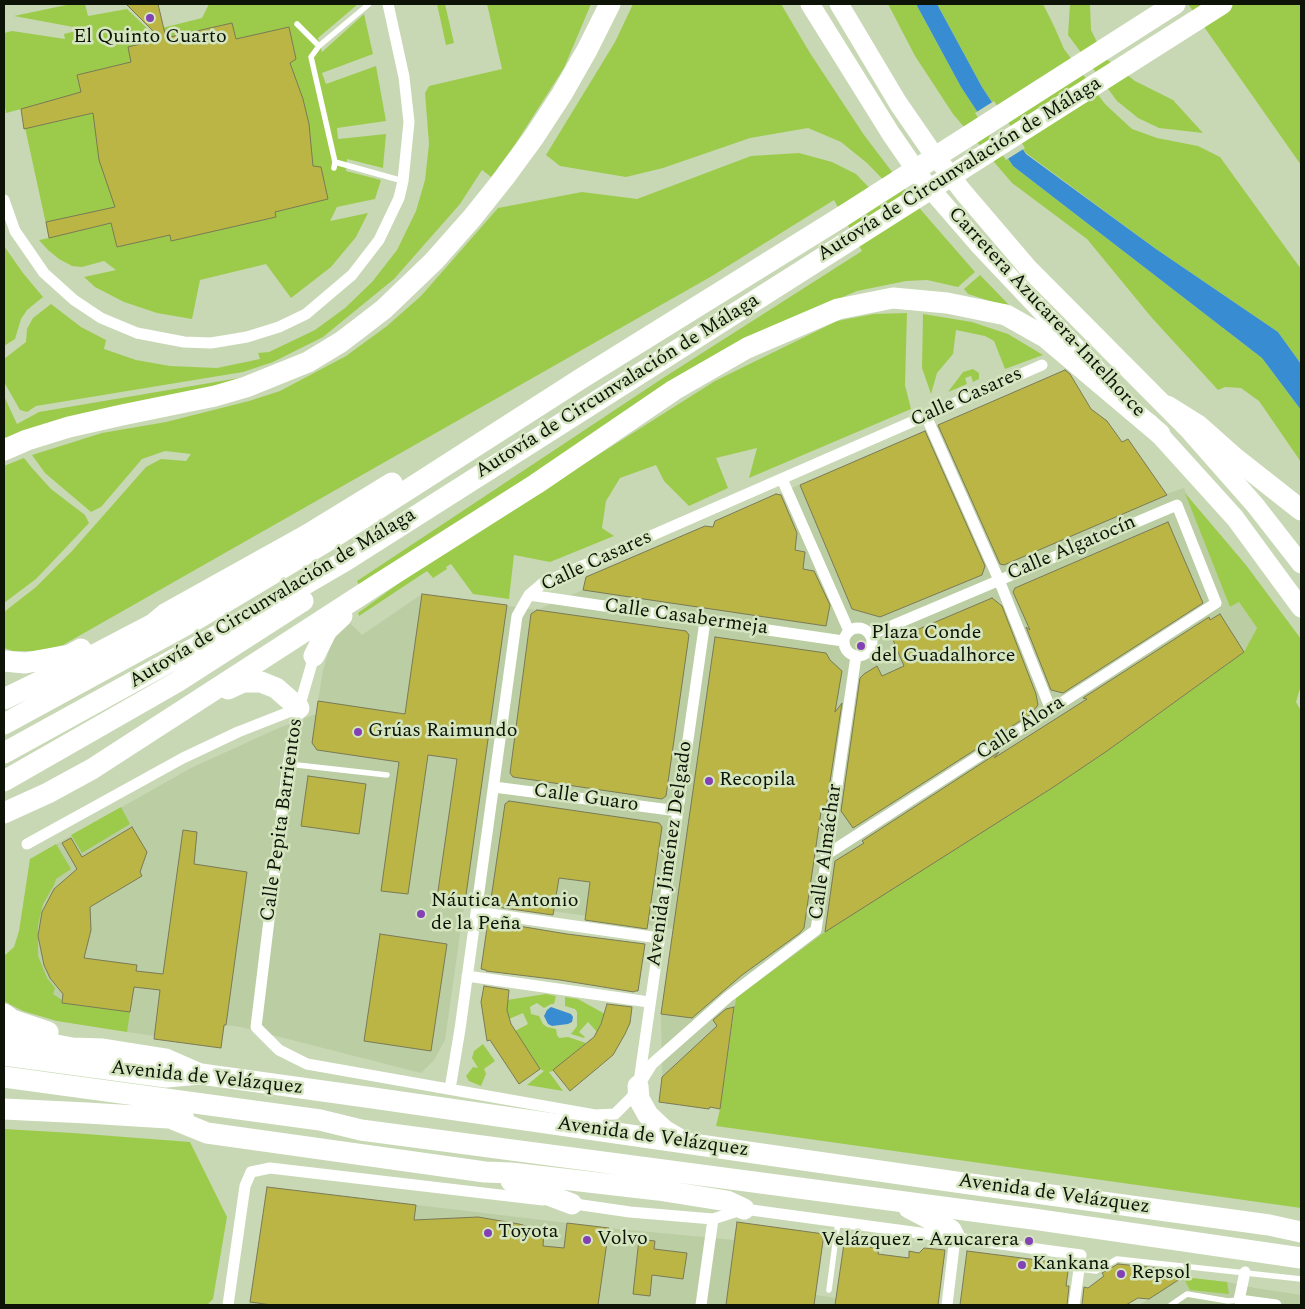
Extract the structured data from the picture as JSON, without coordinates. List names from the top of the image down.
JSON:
{
  "streets": {
    "highway": ["Autovía de Circunvalación de Málaga", "Avenida de Velázquez"],
    "main road": ["Carretera Azucarera-Intelhorce"],
    "street": [
      "Calle Casares",
      "Calle Algatocín",
      "Calle Casabermeja",
      "Calle Álora",
      "Calle Guaro",
      "Calle Pepita Barrientos",
      "Calle Almáchar",
      "Avenida Jiménez Delgado"
    ]
  },
  "crossings": [
    ["Calle Casares", "Calle Casabermeja"],
    ["Calle Casares", "Calle Guaro"],
    ["Calle Casares", "Avenida de Velázquez"],
    ["Calle Algatocín", "Calle Casabermeja"],
    ["Calle Algatocín", "Calle Álora"],
    ["Calle Algatocín", "Calle Almáchar"],
    ["Calle Casabermeja", "Calle Almáchar"],
    ["Calle Casabermeja", "Avenida Jiménez Delgado"],
    ["Calle Álora", "Calle Almáchar"],
    ["Calle Guaro", "Avenida Jiménez Delgado"],
    ["Calle Pepita Barrientos", "Avenida de Velázquez"],
    ["Calle Almáchar", "Avenida Jiménez Delgado"],
    ["Calle Almáchar", "Avenida de Velázquez"]
  ],
  "places": [
    "El Quinto Cuarto",
    "Plaza Conde del Guadalhorce",
    "Grúas Raimundo",
    "Recopila",
    "Náutica Antonio de la Peña",
    "Toyota",
    "Volvo",
    "Velázquez - Azucarera",
    "Kankana",
    "Repsol"
  ]
}
